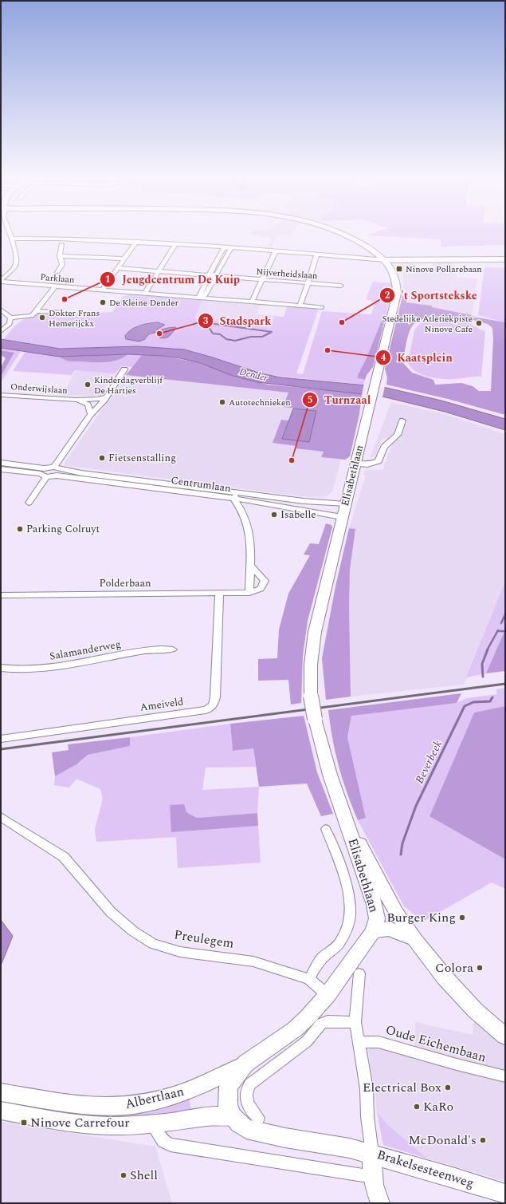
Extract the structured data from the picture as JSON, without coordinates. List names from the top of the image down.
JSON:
{
  "streets": {
    "main road": ["Elisabethlaan", "Albertlaan", "Brakelsesteenweg"],
    "street": [
      "Nijverheidslaan",
      "Parklaan",
      "Onderwijslaan",
      "Centrumlaan",
      "Polderbaan",
      "Salamanderweg",
      "Ameiveld",
      "Preulegem",
      "Oude Eichembaan"
    ]
  },
  "crossings": [
    ["Elisabethlaan", "Centrumlaan"],
    ["Elisabethlaan", "Preulegem"],
    ["Elisabethlaan", "Albertlaan"],
    ["Polderbaan", "Ameiveld"],
    ["Preulegem", "Albertlaan"],
    ["Oude Eichembaan", "Brakelsesteenweg"],
    ["Albertlaan", "Brakelsesteenweg"]
  ],
  "water": ["Dender", "Beverbeek"],
  "places": {
    "transit": ["Ninove Pollarebaan", "Ninove Carrefour"],
    "other": [
      "Jeugdcentrum De Kuip",
      "De Kleine Dender",
      "Dokter Frans Hemerijckx",
      "'t Sportstekske",
      "Stedelijke Atletiekpiste Ninove Cafe",
      "Stadspark",
      "Kaatsplein",
      "Kinderdagverblijf De Hartjes",
      "Autotechnieken",
      "Fietsenstalling",
      "Turnzaal",
      "Isabelle",
      "Parking Colruyt",
      "Burger King",
      "Colora",
      "Electrical Box",
      "KaRo",
      "McDonald's",
      "Shell"
    ]
  }
}
